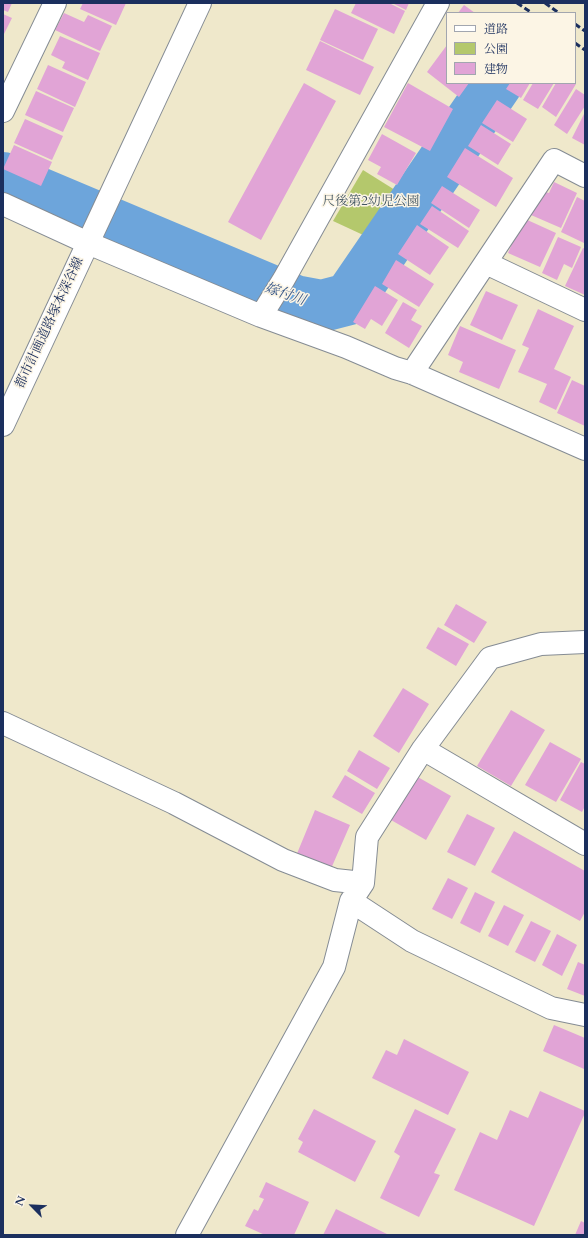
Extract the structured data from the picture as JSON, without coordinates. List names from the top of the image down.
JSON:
{
  "streets": {
    "street": ["都市計画道路塚本深谷線"]
  },
  "water": ["嫁付川"],
  "parks": ["尺後第2幼児公園"],
  "legend": ["道路", "公園", "建物"],
  "north": "top left"
}
